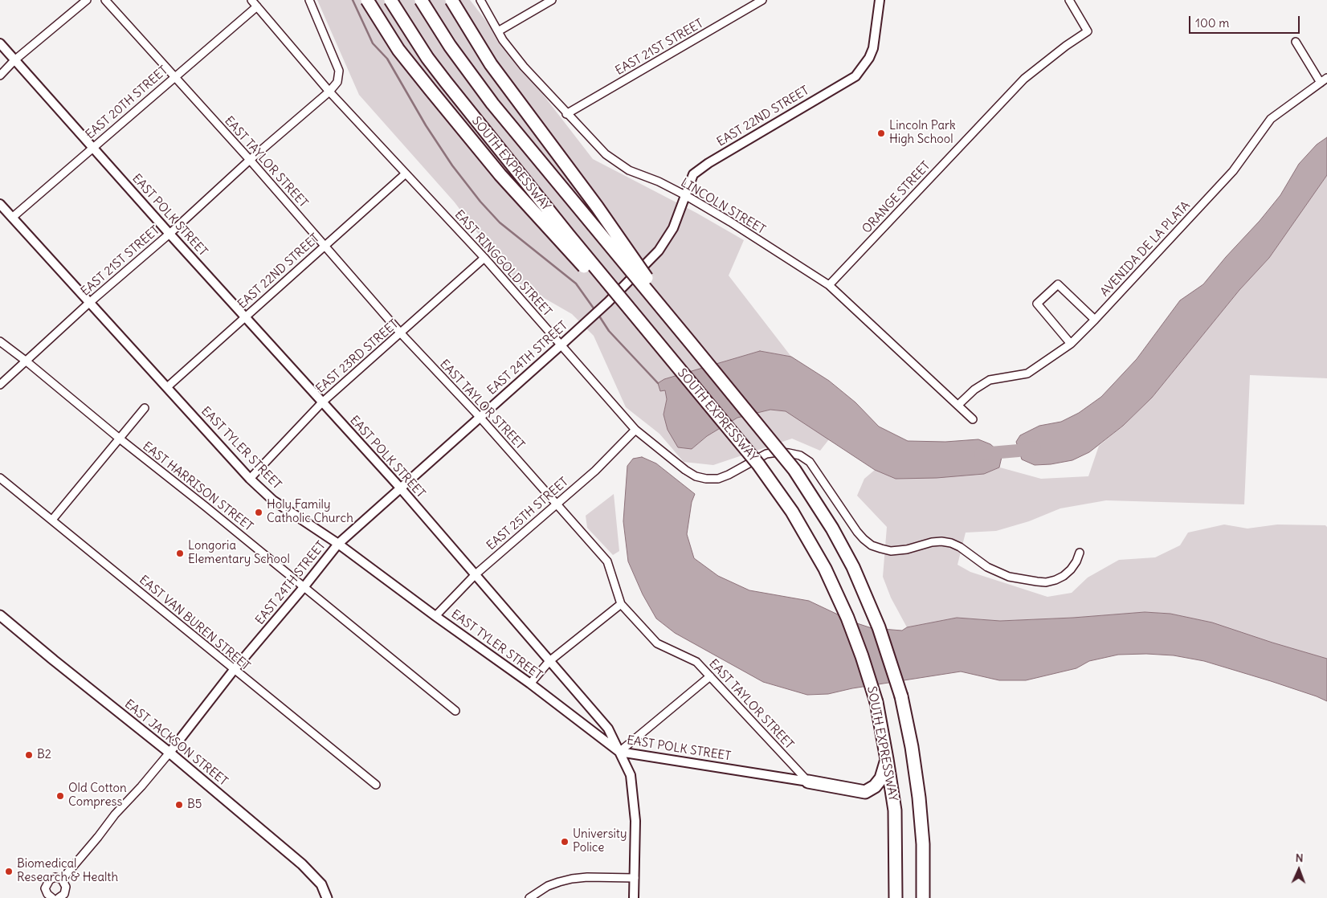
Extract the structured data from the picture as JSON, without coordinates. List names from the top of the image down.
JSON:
{
  "streets": {
    "highway": ["SOUTH EXPRESSWAY"],
    "main road": ["EAST JACKSON STREET"],
    "street": [
      "EAST 21ST STREET",
      "EAST 20TH STREET",
      "EAST 22ND STREET",
      "EAST TAYLOR STREET",
      "ORANGE STREET",
      "LINCOLN STREET",
      "EAST POLK STREET",
      "AVENIDA DE LA PLATA",
      "EAST RINGGOLD STREET",
      "EAST 23RD STREET",
      "EAST 24TH STREET",
      "EAST TYLER STREET",
      "EAST HARRISON STREET",
      "EAST 25TH STREET",
      "EAST VAN BUREN STREET"
    ]
  },
  "crossings": [
    ["EAST 21ST STREET", "EAST TAYLOR STREET"],
    ["EAST 21ST STREET", "LINCOLN STREET"],
    ["EAST 21ST STREET", "EAST POLK STREET"],
    ["EAST 21ST STREET", "EAST RINGGOLD STREET"],
    ["EAST 21ST STREET", "EAST TYLER STREET"],
    ["EAST 21ST STREET", "EAST HARRISON STREET"],
    ["EAST 20TH STREET", "EAST TAYLOR STREET"],
    ["EAST 20TH STREET", "EAST POLK STREET"],
    ["EAST 20TH STREET", "EAST RINGGOLD STREET"],
    ["EAST 20TH STREET", "EAST TYLER STREET"],
    ["EAST 22ND STREET", "EAST TAYLOR STREET"],
    ["EAST 22ND STREET", "LINCOLN STREET"],
    ["EAST 22ND STREET", "EAST POLK STREET"],
    ["EAST 22ND STREET", "EAST RINGGOLD STREET"],
    ["EAST 22ND STREET", "EAST 24TH STREET"],
    ["EAST 22ND STREET", "EAST TYLER STREET"],
    ["EAST TAYLOR STREET", "EAST POLK STREET"],
    ["EAST TAYLOR STREET", "EAST 23RD STREET"],
    ["EAST TAYLOR STREET", "EAST 24TH STREET"],
    ["EAST TAYLOR STREET", "EAST 25TH STREET"],
    ["ORANGE STREET", "LINCOLN STREET"],
    ["LINCOLN STREET", "AVENIDA DE LA PLATA"],
    ["EAST POLK STREET", "EAST 23RD STREET"],
    ["EAST POLK STREET", "EAST 24TH STREET"],
    ["EAST POLK STREET", "EAST TYLER STREET"],
    ["EAST POLK STREET", "EAST 25TH STREET"],
    ["EAST RINGGOLD STREET", "EAST 23RD STREET"],
    ["EAST RINGGOLD STREET", "EAST 24TH STREET"],
    ["EAST RINGGOLD STREET", "EAST 25TH STREET"],
    ["EAST 23RD STREET", "EAST TYLER STREET"],
    ["EAST 24TH STREET", "EAST TYLER STREET"],
    ["EAST 24TH STREET", "EAST HARRISON STREET"],
    ["EAST 24TH STREET", "EAST VAN BUREN STREET"],
    ["EAST 24TH STREET", "EAST JACKSON STREET"],
    ["EAST TYLER STREET", "EAST 25TH STREET"]
  ],
  "places": [
    "Lincoln Park High School",
    "Holy Family Catholic Church",
    "Longoria Elementary School",
    "B2",
    "Old Cotton Compress",
    "B5",
    "University Police",
    "Biomedical Research & Health"
  ],
  "scale_bar": "100 m",
  "north": "top"
}
